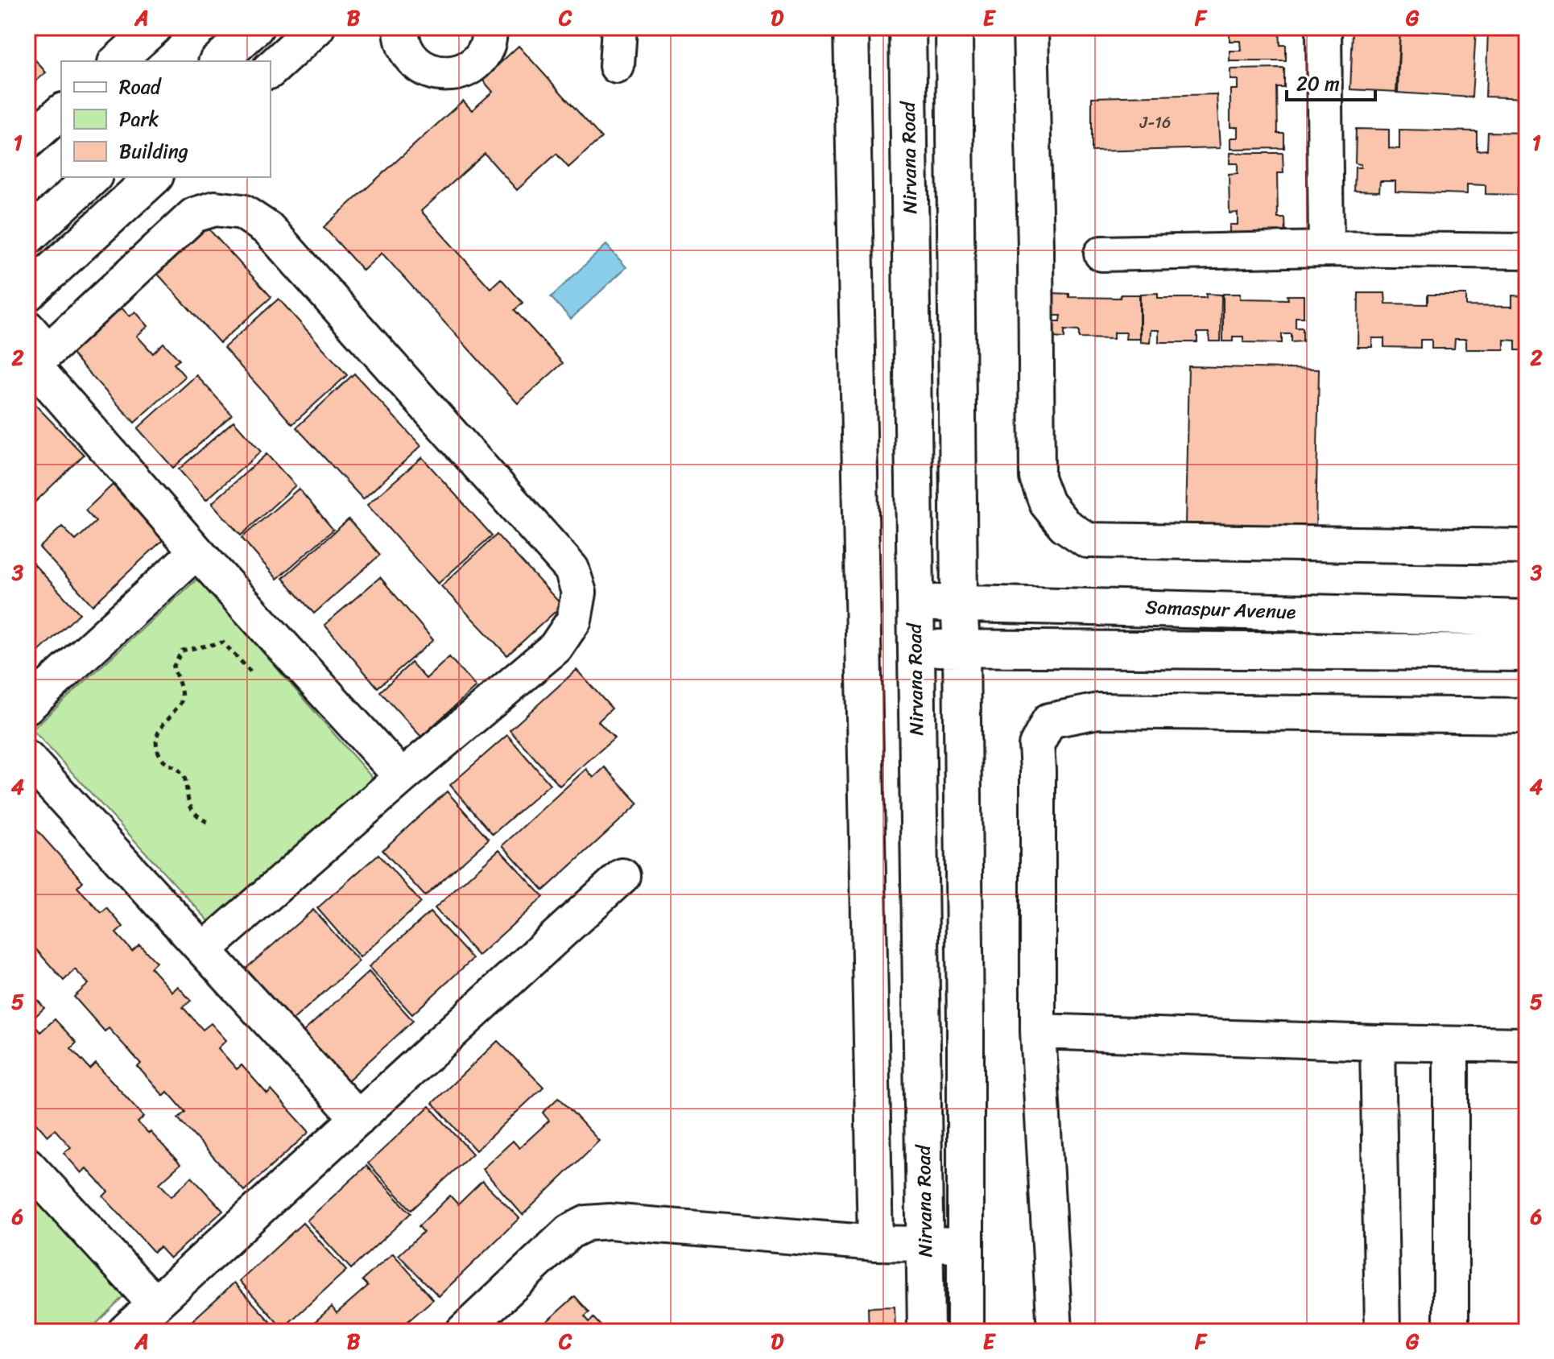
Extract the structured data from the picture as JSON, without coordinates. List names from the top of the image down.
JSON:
{
  "streets": {
    "main road": ["Nirvana Road", "Samaspur Avenue"]
  },
  "crossings": [
    ["Nirvana Road", "Samaspur Avenue"]
  ],
  "house_numbers": ["J-16"],
  "legend": ["Road", "Park", "Building"],
  "scale_bar": "20 m",
  "grid": {
    "columns": [
      "A",
      "B",
      "C",
      "D",
      "E",
      "F",
      "G"
    ],
    "rows": [
      "1",
      "2",
      "3",
      "4",
      "5",
      "6"
    ]
  }
}
